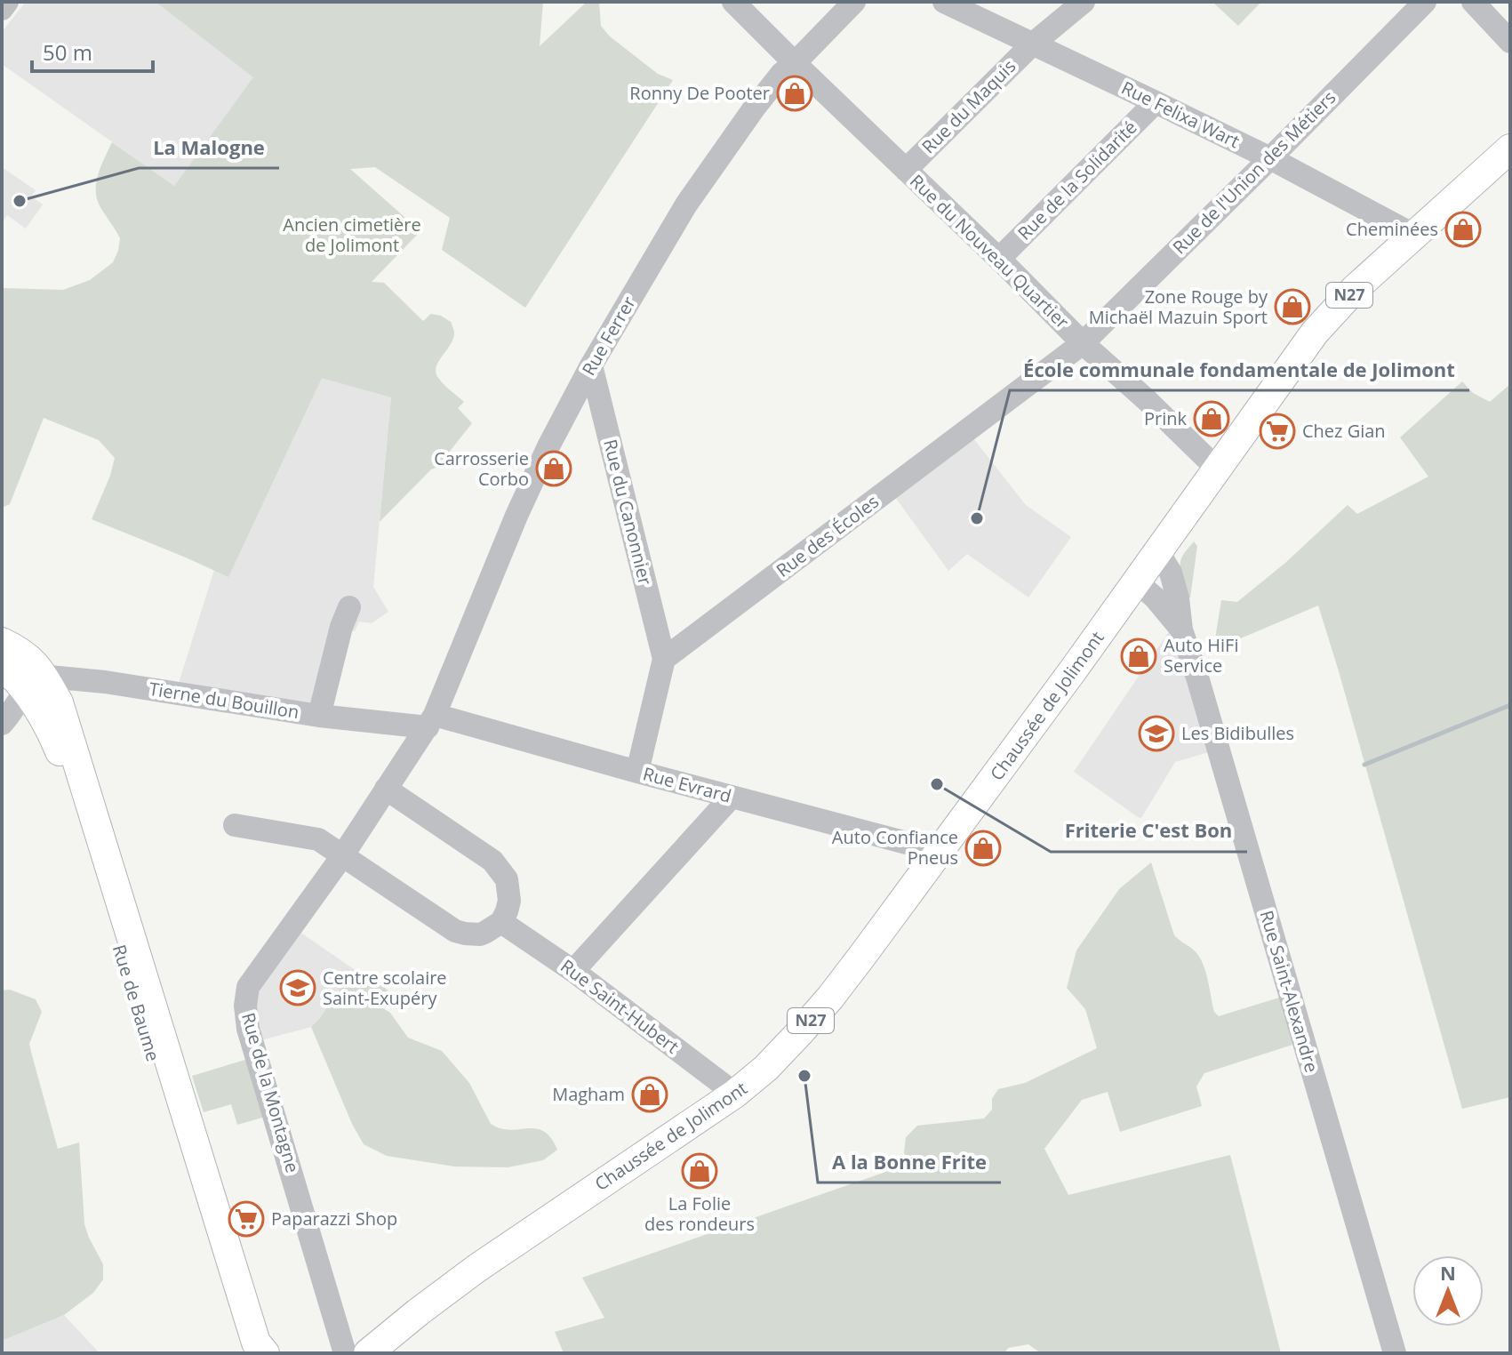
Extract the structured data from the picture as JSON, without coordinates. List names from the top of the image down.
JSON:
{
  "streets": {
    "main road": ["N27", "Chaussée de Jolimont", "Rue de Baume"],
    "street": [
      "Rue du Maquis",
      "Rue Felixa Wart",
      "Rue de l'Union des Métiers",
      "Rue de la Solidarité",
      "Rue du Nouveau Quartier",
      "Rue Ferrer",
      "Rue du Canonnier",
      "Rue des Écoles",
      "Tierne du Bouillon",
      "Rue Evrard",
      "Rue Saint-Alexandre",
      "Rue Saint-Hubert",
      "Rue de la Montagne"
    ]
  },
  "crossings": [
    ["Rue du Maquis", "Rue Felixa Wart"],
    ["Rue du Maquis", "Rue du Nouveau Quartier"],
    ["Rue Felixa Wart", "Rue de l'Union des Métiers"],
    ["Rue Felixa Wart", "Rue de la Solidarité"],
    ["Rue Felixa Wart", "Chaussée de Jolimont"],
    ["Rue de l'Union des Métiers", "Rue du Nouveau Quartier"],
    ["Rue de l'Union des Métiers", "Rue des Écoles"],
    ["Rue de la Solidarité", "Rue du Nouveau Quartier"],
    ["Rue du Nouveau Quartier", "Rue Ferrer"],
    ["Rue du Nouveau Quartier", "Rue des Écoles"],
    ["Rue du Nouveau Quartier", "Chaussée de Jolimont"],
    ["Rue Ferrer", "Rue du Canonnier"],
    ["Rue Ferrer", "Tierne du Bouillon"],
    ["Rue Ferrer", "Rue Evrard"],
    ["Rue Ferrer", "Rue de la Montagne"],
    ["Rue du Canonnier", "Rue des Écoles"],
    ["Tierne du Bouillon", "Rue Evrard"],
    ["Tierne du Bouillon", "Rue de Baume"],
    ["Chaussée de Jolimont", "Rue Evrard"],
    ["Chaussée de Jolimont", "Rue Saint-Alexandre"],
    ["Chaussée de Jolimont", "Rue Saint-Hubert"]
  ],
  "parks": ["Ancien cimetière de Jolimont"],
  "places": {
    "shop": [
      "Ronny De Pooter",
      "Cheminées",
      "Zone Rouge by Michaël Mazuin Sport",
      "Prink",
      "Carrosserie Corbo",
      "Auto HiFi Service",
      "Auto Confiance Pneus",
      "Magham",
      "La Folie des rondeurs"
    ],
    "other": [
      "La Malogne",
      "École communale fondamentale de Jolimont",
      "Friterie C'est Bon",
      "A la Bonne Frite"
    ],
    "supermarket": ["Chez Gian", "Paparazzi Shop"],
    "school or university": ["Les Bidibulles", "Centre scolaire Saint-Exupéry"]
  },
  "scale_bar": "50 m",
  "north": "top"
}
